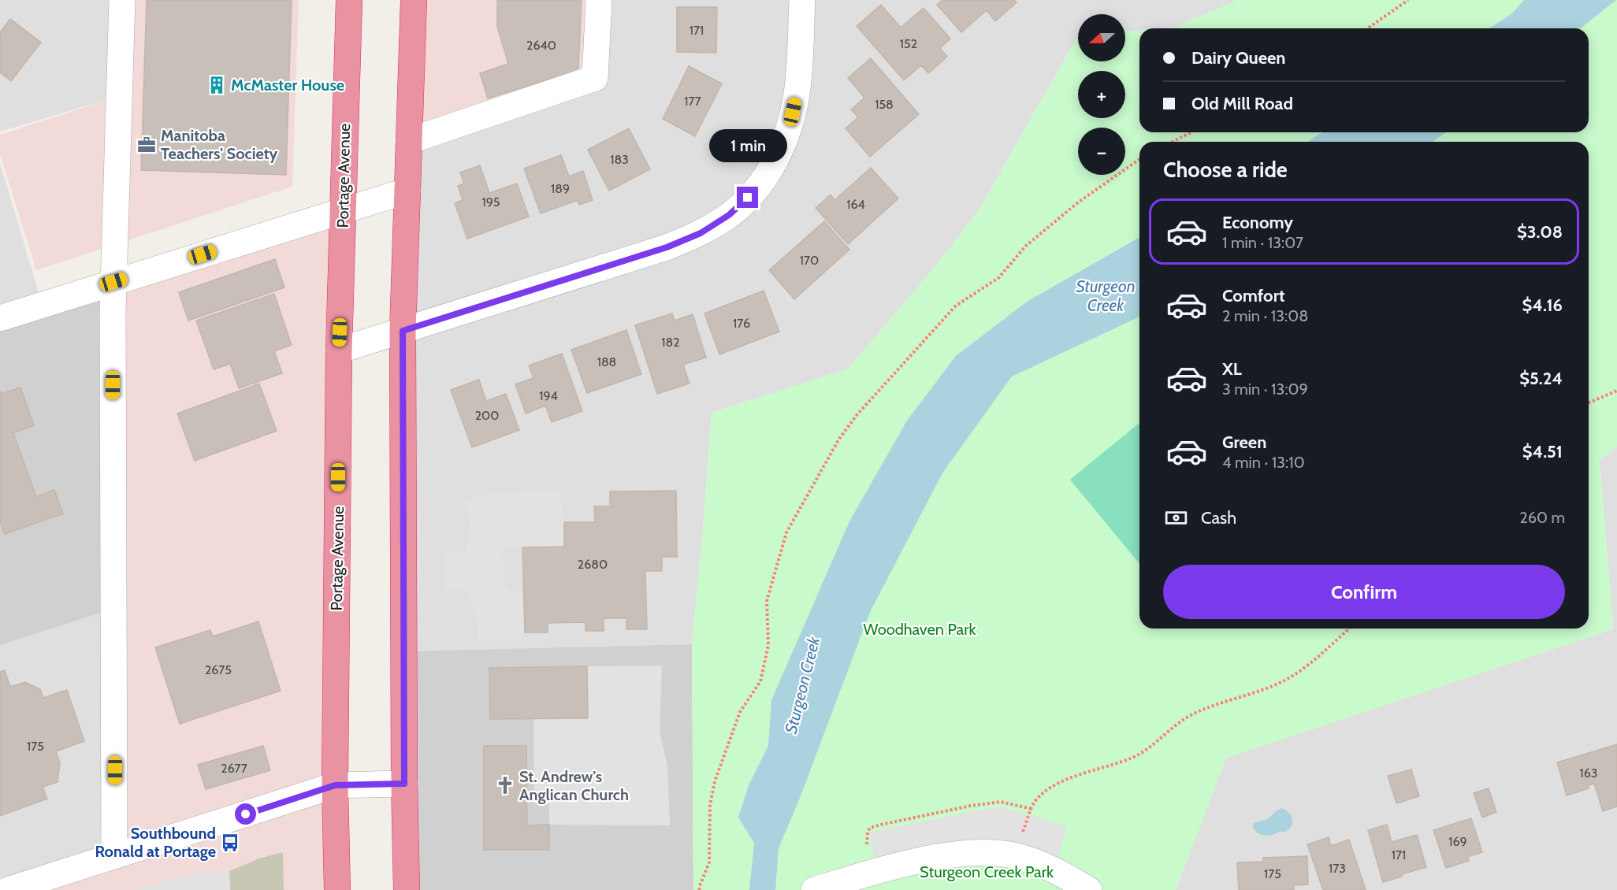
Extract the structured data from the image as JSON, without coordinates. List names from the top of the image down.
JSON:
{
  "streets": {
    "highway": ["Portage Avenue"]
  },
  "water": ["Sturgeon Creek"],
  "parks": ["Woodhaven Park", "Sturgeon Creek Park"],
  "places": {
    "building": ["McMaster House"],
    "office": ["Manitoba Teachers' Society"],
    "church": ["St. Andrew's Anglican Church"],
    "bus stop": ["Southbound Ronald at Portage"]
  },
  "house_numbers": [
    "171",
    "152",
    "2640",
    "177",
    "158",
    "183",
    "189",
    "195",
    "164",
    "170",
    "176",
    "182",
    "188",
    "194",
    "200",
    "2680",
    "2675",
    "175",
    "2677",
    "163",
    "169",
    "171",
    "173",
    "175"
  ],
  "north": "left",
  "page": {
    "map_buttons": ["+", "−"],
    "banner": ["Dairy Queen", "Old Mill Road"],
    "bubble": "1 min",
    "heading": "Choose a ride",
    "list": [
      {
        "name": "Economy",
        "note": "1 min · 13:07",
        "value": "$3.08"
      },
      {
        "name": "Comfort",
        "note": "2 min · 13:08",
        "value": "$4.16"
      },
      {
        "name": "XL",
        "note": "3 min · 13:09",
        "value": "$5.24"
      },
      {
        "name": "Green",
        "note": "4 min · 13:10",
        "value": "$4.51"
      }
    ],
    "pay": ["Cash", "260 m"],
    "buttons": "Confirm"
  }
}
